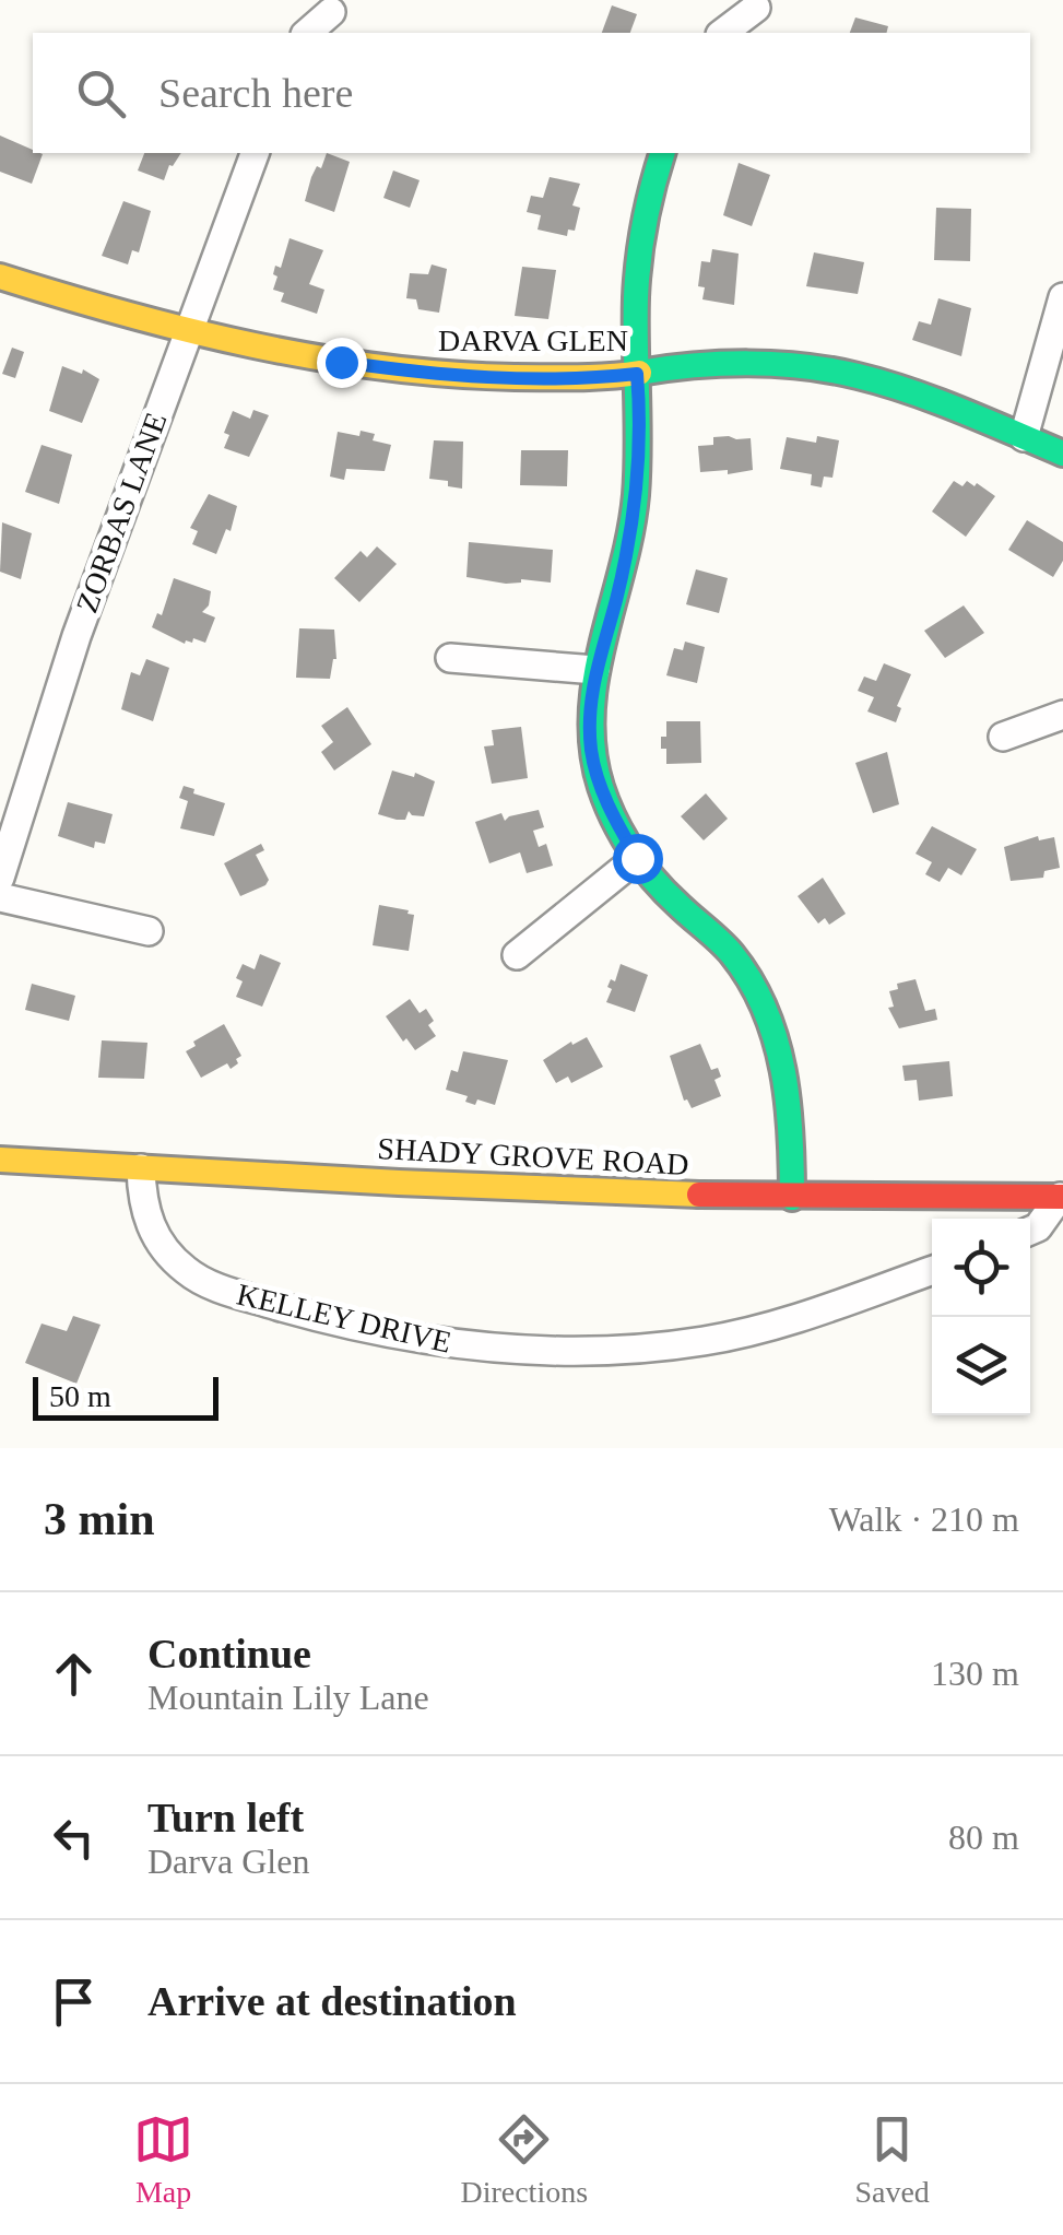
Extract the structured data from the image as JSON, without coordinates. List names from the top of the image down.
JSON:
{
  "streets": {
    "street": [
      "DARVA GLEN",
      "ZORBAS LANE",
      "SHADY GROVE ROAD",
      "KELLEY DRIVE"
    ]
  },
  "crossings": [
    ["DARVA GLEN", "ZORBAS LANE"],
    ["SHADY GROVE ROAD", "KELLEY DRIVE"]
  ],
  "scale_bar": "50 m",
  "page": {
    "search": "Search here",
    "scale": "50 m",
    "heading": ["3 min", "Walk · 210 m"],
    "list": [
      ["Continue", "Mountain Lily Lane", "130 m"],
      ["Turn left", "Darva Glen", "80 m"],
      "Arrive at destination"
    ],
    "nav": ["Map", "Directions", "Saved"]
  }
}
